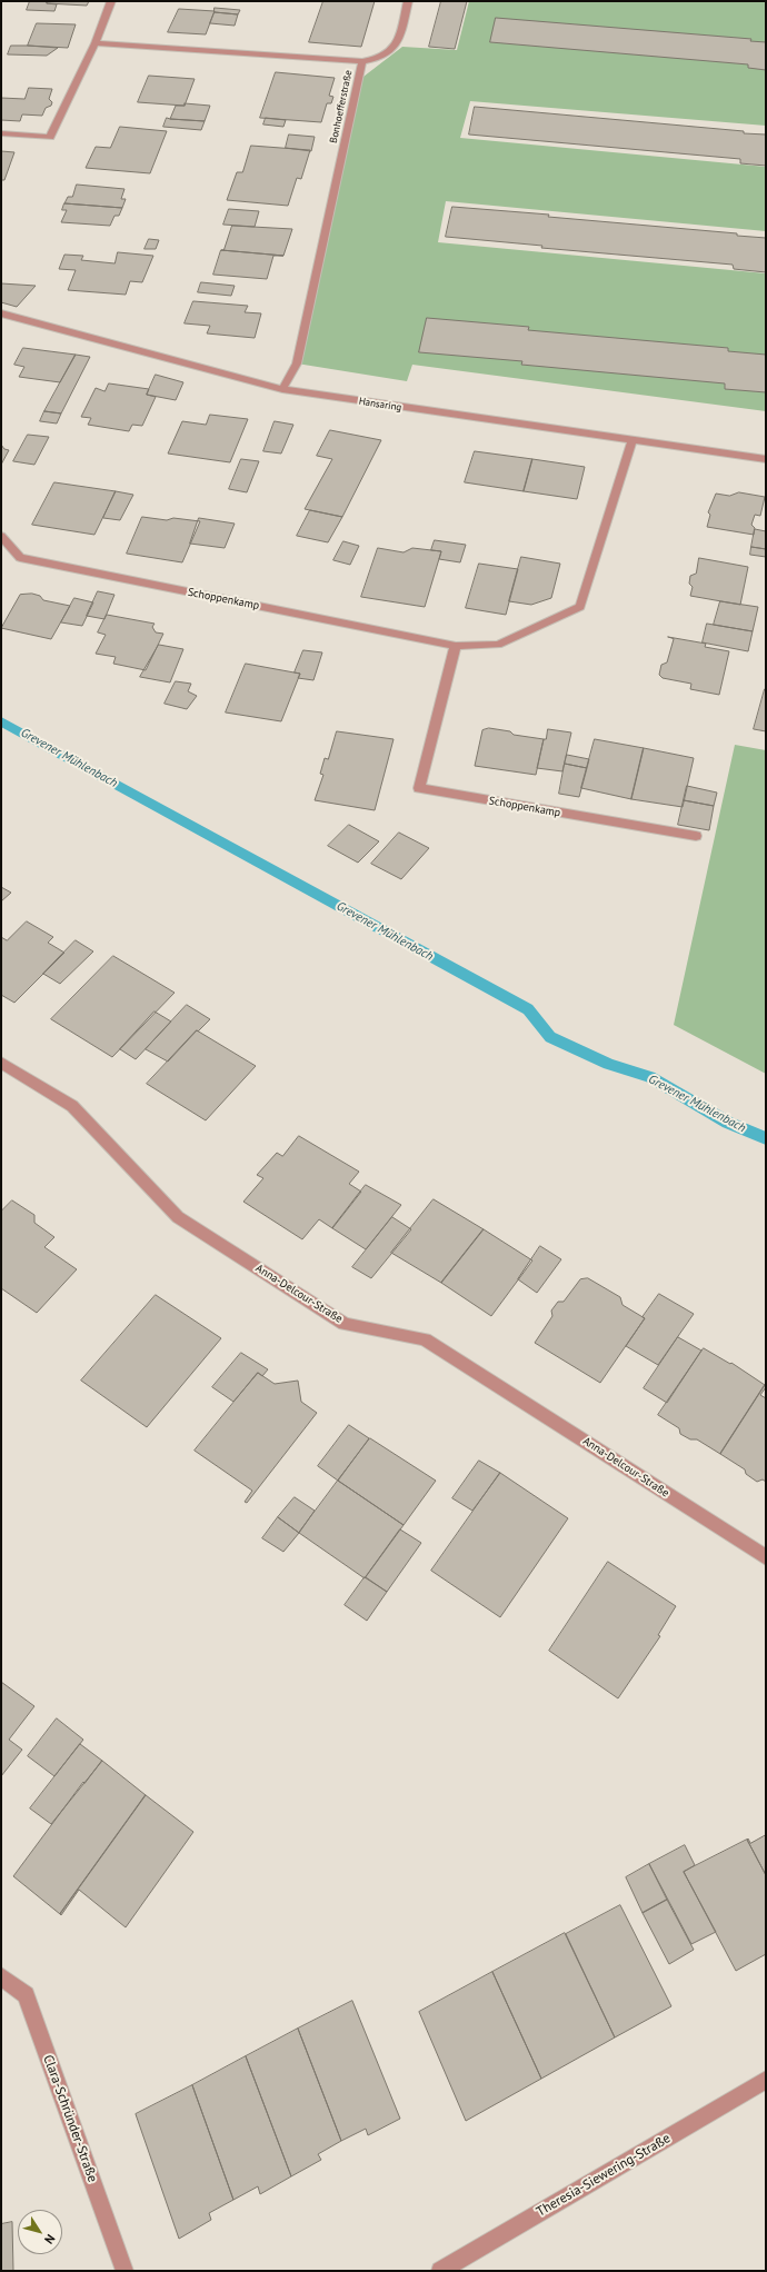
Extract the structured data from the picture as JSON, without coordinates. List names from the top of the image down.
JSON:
{
  "streets": {
    "street": [
      "Bonhoefferstraße",
      "Hansaring",
      "Schoppenkamp",
      "Anna-Delcour-Straße",
      "Clara-Schründer-Straße",
      "Theresia-Siewering-Straße"
    ]
  },
  "crossings": [
    ["Bonhoefferstraße", "Hansaring"],
    ["Hansaring", "Schoppenkamp"]
  ],
  "water": ["Grevener Mühlenbach"],
  "north": "bottom right"
}
